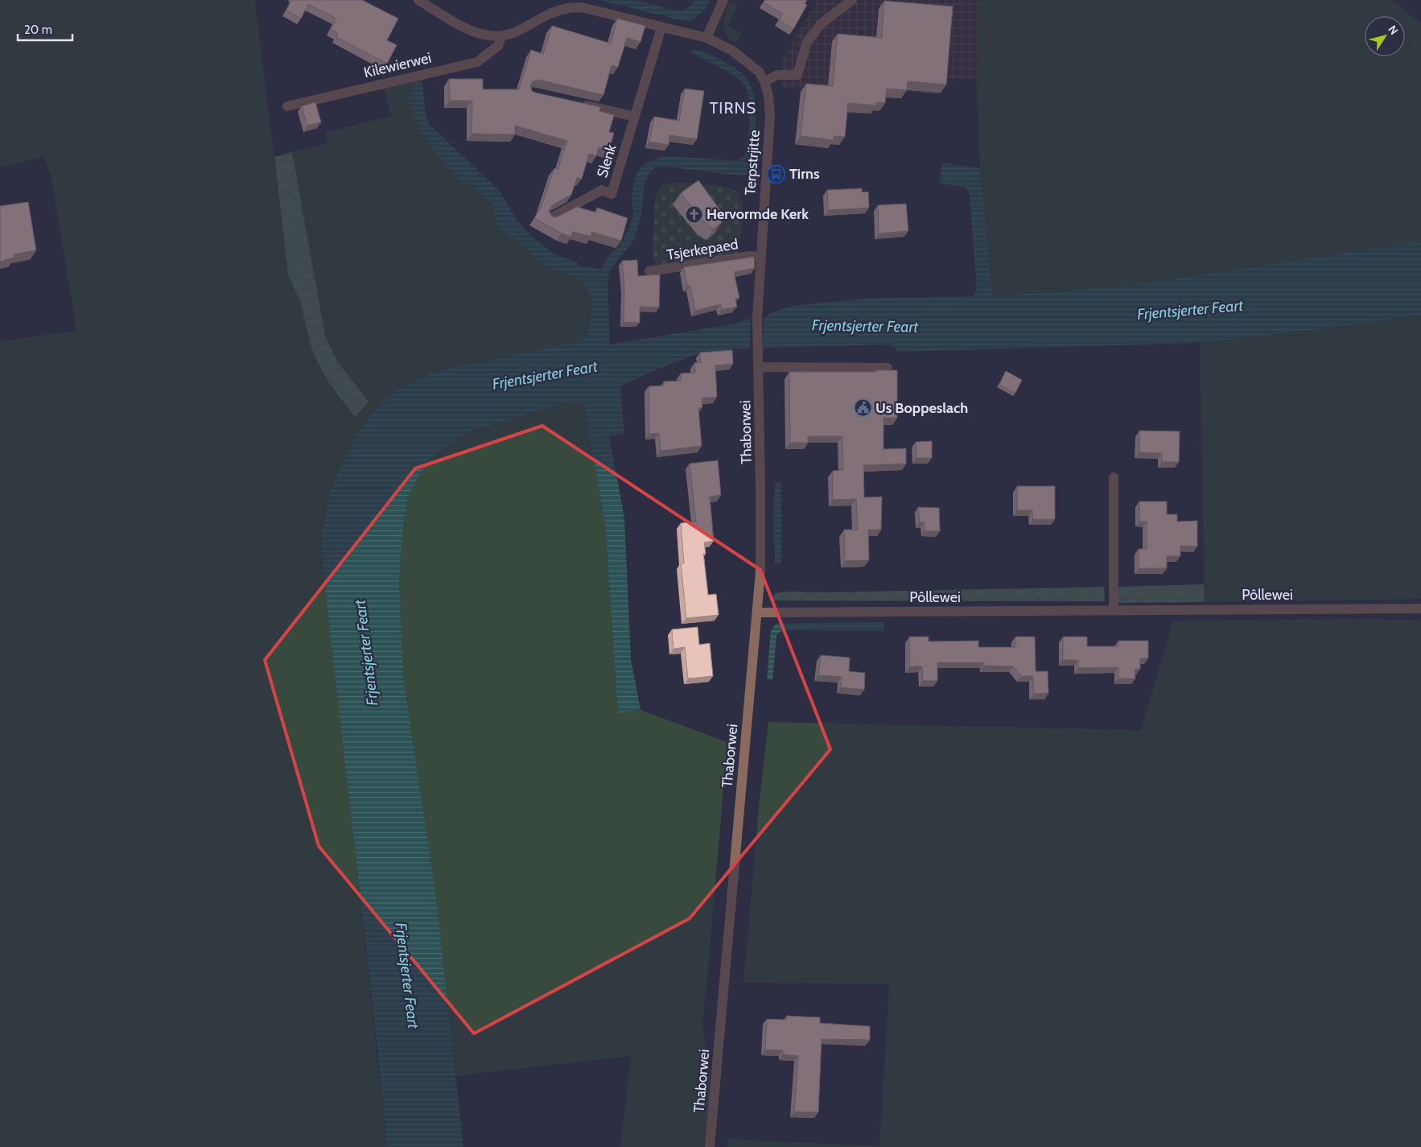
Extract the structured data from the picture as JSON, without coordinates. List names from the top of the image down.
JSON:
{
  "streets": {
    "street": [
      "Kilewierwei",
      "Slenk",
      "Terpstrjitte",
      "Tsjerkepaed",
      "Thaborwei",
      "Pôllewei"
    ]
  },
  "crossings": [
    ["Kilewierwei", "Terpstrjitte"],
    ["Slenk", "Terpstrjitte"],
    ["Terpstrjitte", "Tsjerkepaed"],
    ["Terpstrjitte", "Thaborwei"],
    ["Thaborwei", "Pôllewei"]
  ],
  "districts": ["TIRNS"],
  "water": ["Frjentsjerter Feart"],
  "places": {
    "bus stop": ["Tirns"],
    "church": ["Hervormde Kerk"],
    "public building": ["Us Boppeslach"]
  },
  "scale_bar": "20 m",
  "north": "top right"
}
